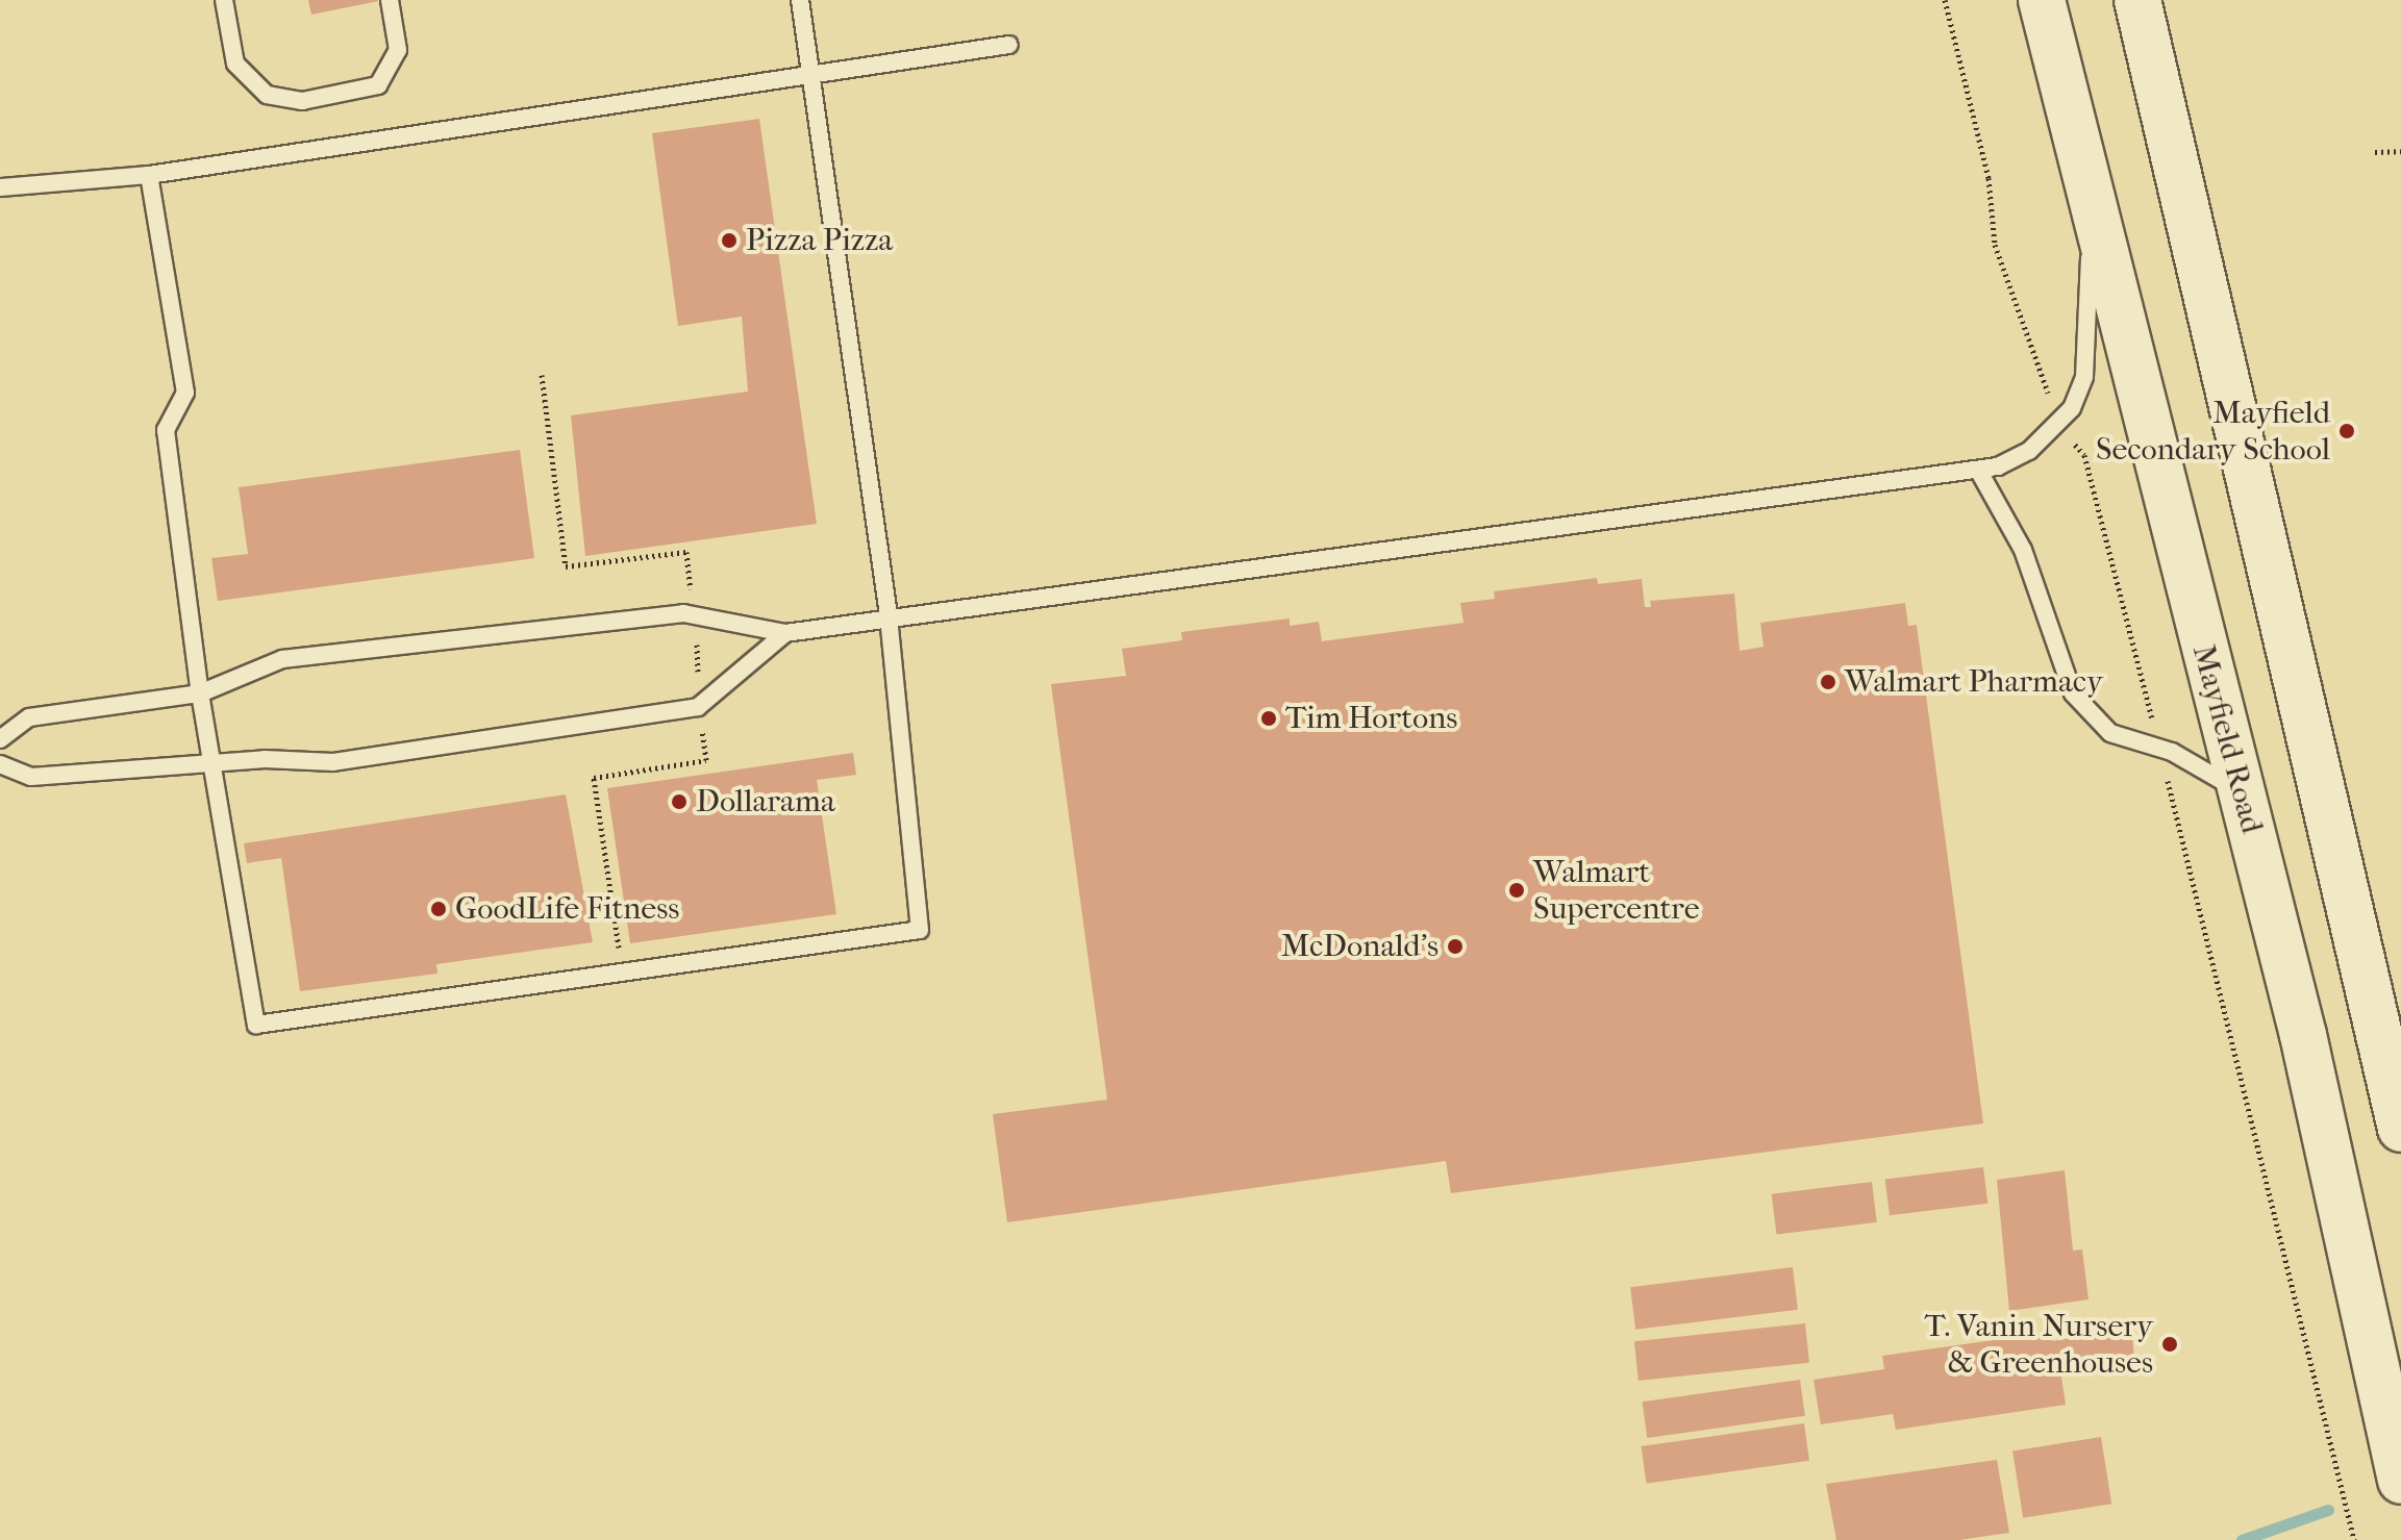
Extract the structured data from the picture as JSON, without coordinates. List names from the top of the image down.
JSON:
{
  "streets": {
    "main road": ["Mayfield Road"]
  },
  "places": [
    "Pizza Pizza",
    "Mayfield Secondary School",
    "Walmart Pharmacy",
    "Tim Hortons",
    "Dollarama",
    "Walmart Supercentre",
    "GoodLife Fitness",
    "McDonald's",
    "T. Vanin Nursery & Greenhouses"
  ]
}
